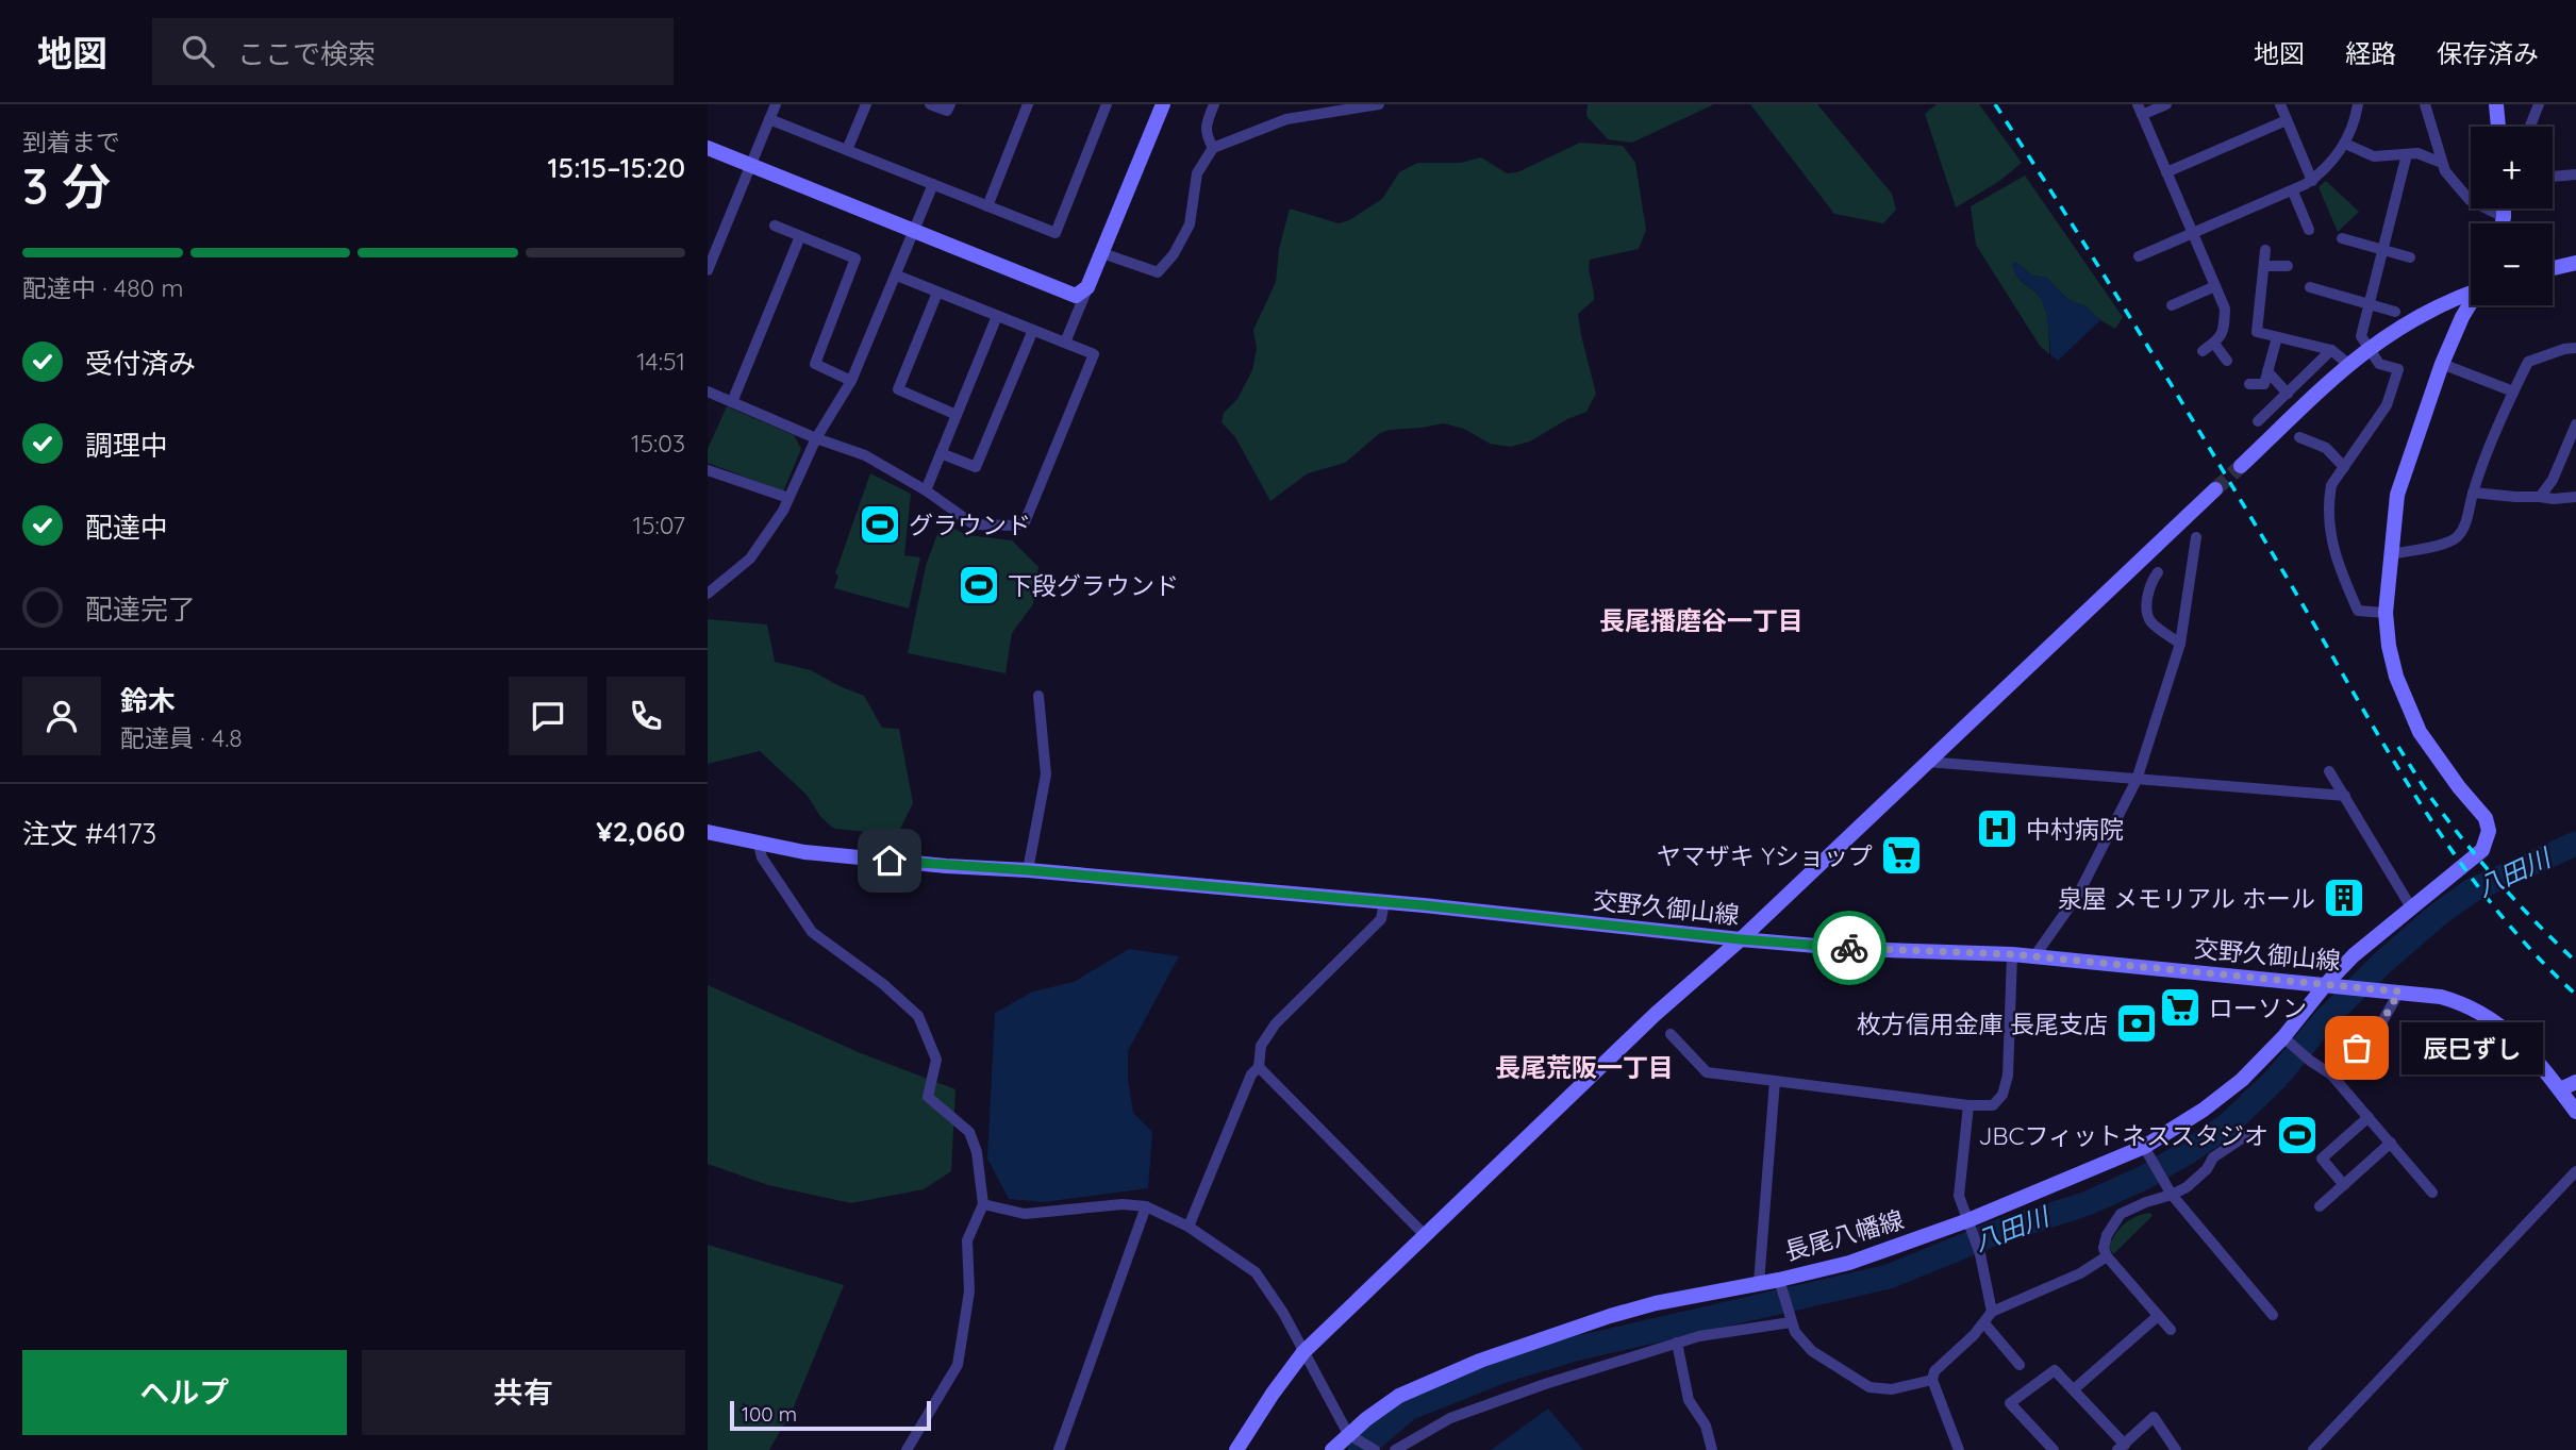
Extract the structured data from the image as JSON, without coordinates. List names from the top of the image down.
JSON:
{
  "streets": {
    "street": ["交野久御山線", "長尾八幡線"]
  },
  "crossings": [
    ["交野久御山線", "長尾八幡線"]
  ],
  "districts": ["長尾播磨谷一丁目", "長尾荒阪一丁目"],
  "water": ["八田川"],
  "places": {
    "sports": ["グラウンド", "下段グラウンド", "JBCフィットネススタジオ"],
    "hospital": ["中村病院"],
    "supermarket": ["ヤマザキ Yショップ", "ローソン"],
    "building": ["泉屋 メモリアル ホール"],
    "bank": ["枚方信用金庫 長尾支店"],
    "other": ["辰巳ずし"]
  },
  "scale_bar": "100 m",
  "page": {
    "header": "地図",
    "search": "ここで検索",
    "nav": ["地図", "経路", "保存済み"],
    "heading": ["3 分", "到着まで", "15:15–15:20"],
    "panel": [
      "鈴木",
      "配達員 · 4.8",
      "注文 #4173",
      "¥2,060"
    ],
    "map_buttons": ["+", "−"],
    "bar": "配達中 · 480 m",
    "list": [
      ["受付済み", "14:51"],
      ["調理中", "15:03"],
      ["配達中", "15:07"],
      "配達完了"
    ],
    "bubble": "辰巳ずし",
    "buttons": ["ヘルプ", "共有"],
    "scale": "100 m"
  }
}
